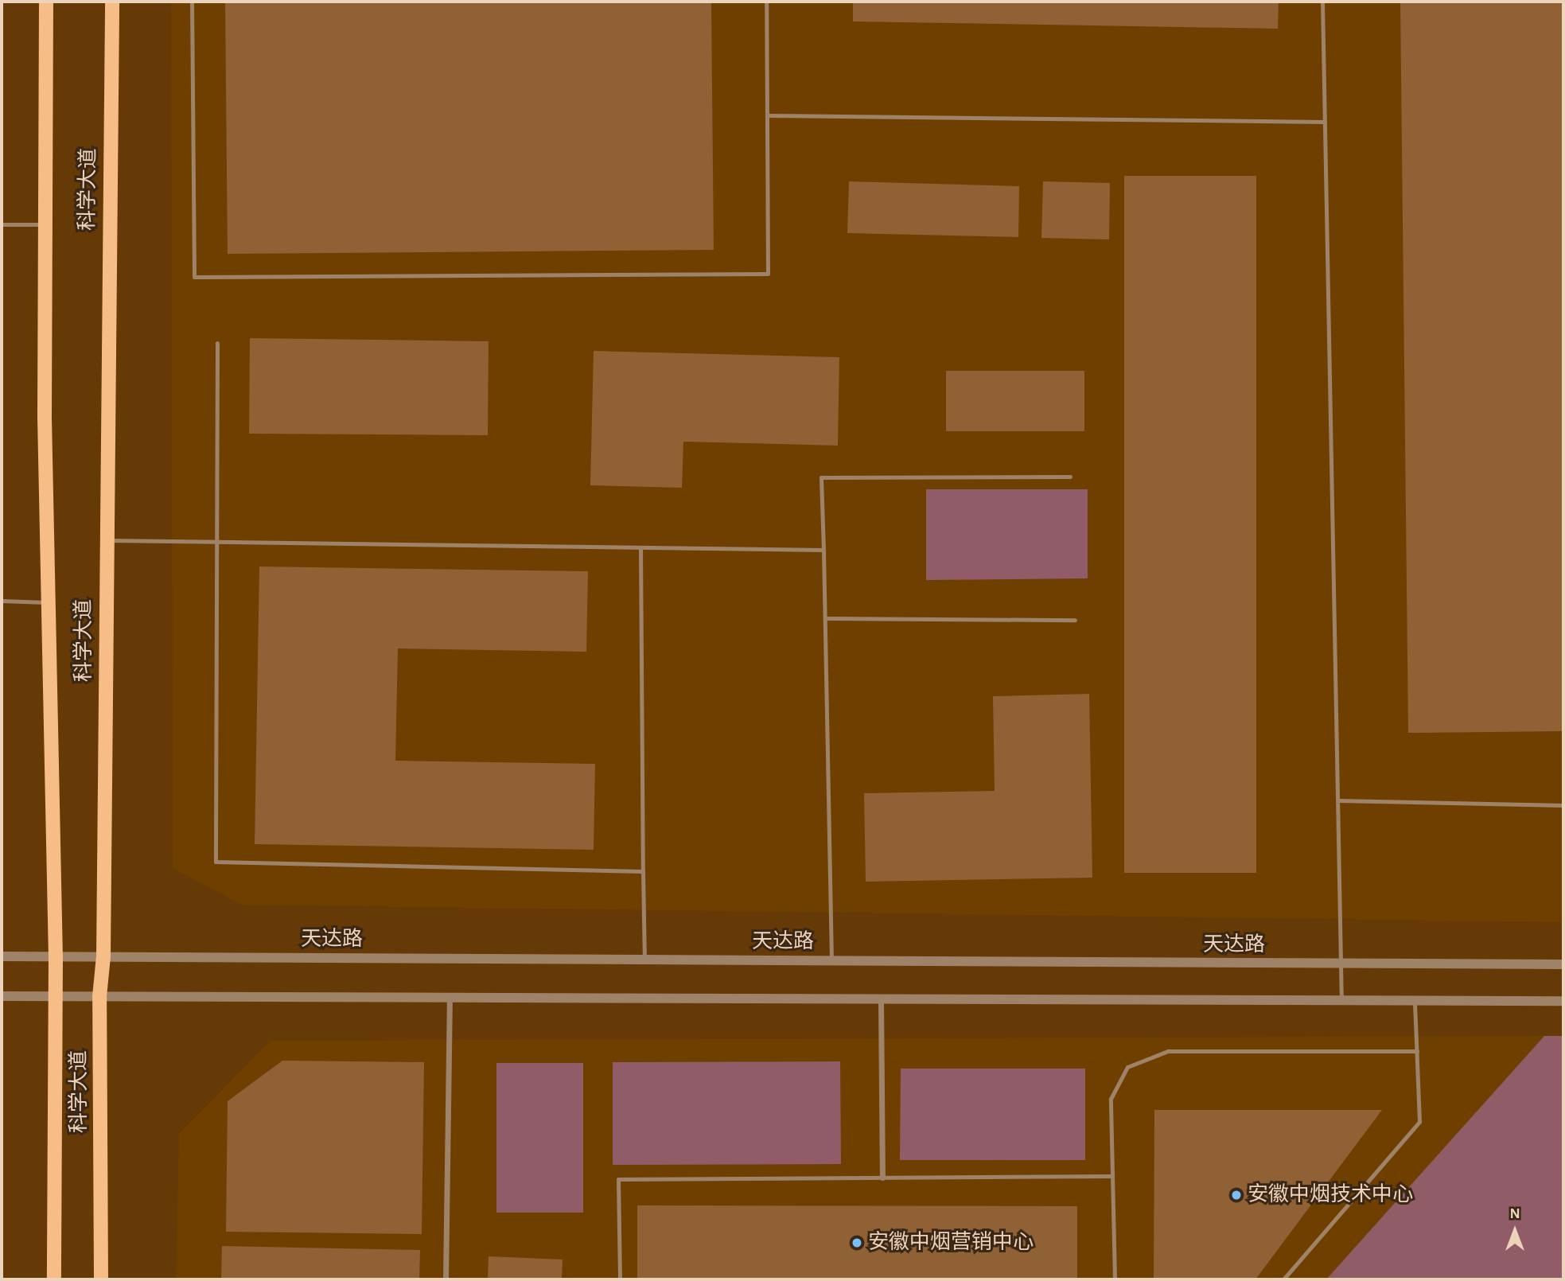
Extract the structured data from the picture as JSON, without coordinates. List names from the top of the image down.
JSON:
{
  "streets": {
    "main road": ["科学大道"],
    "street": ["天达路"]
  },
  "crossings": [
    ["科学大道", "天达路"]
  ],
  "places": ["安徽中烟技术中心", "安徽中烟营销中心"],
  "north": "top"
}
